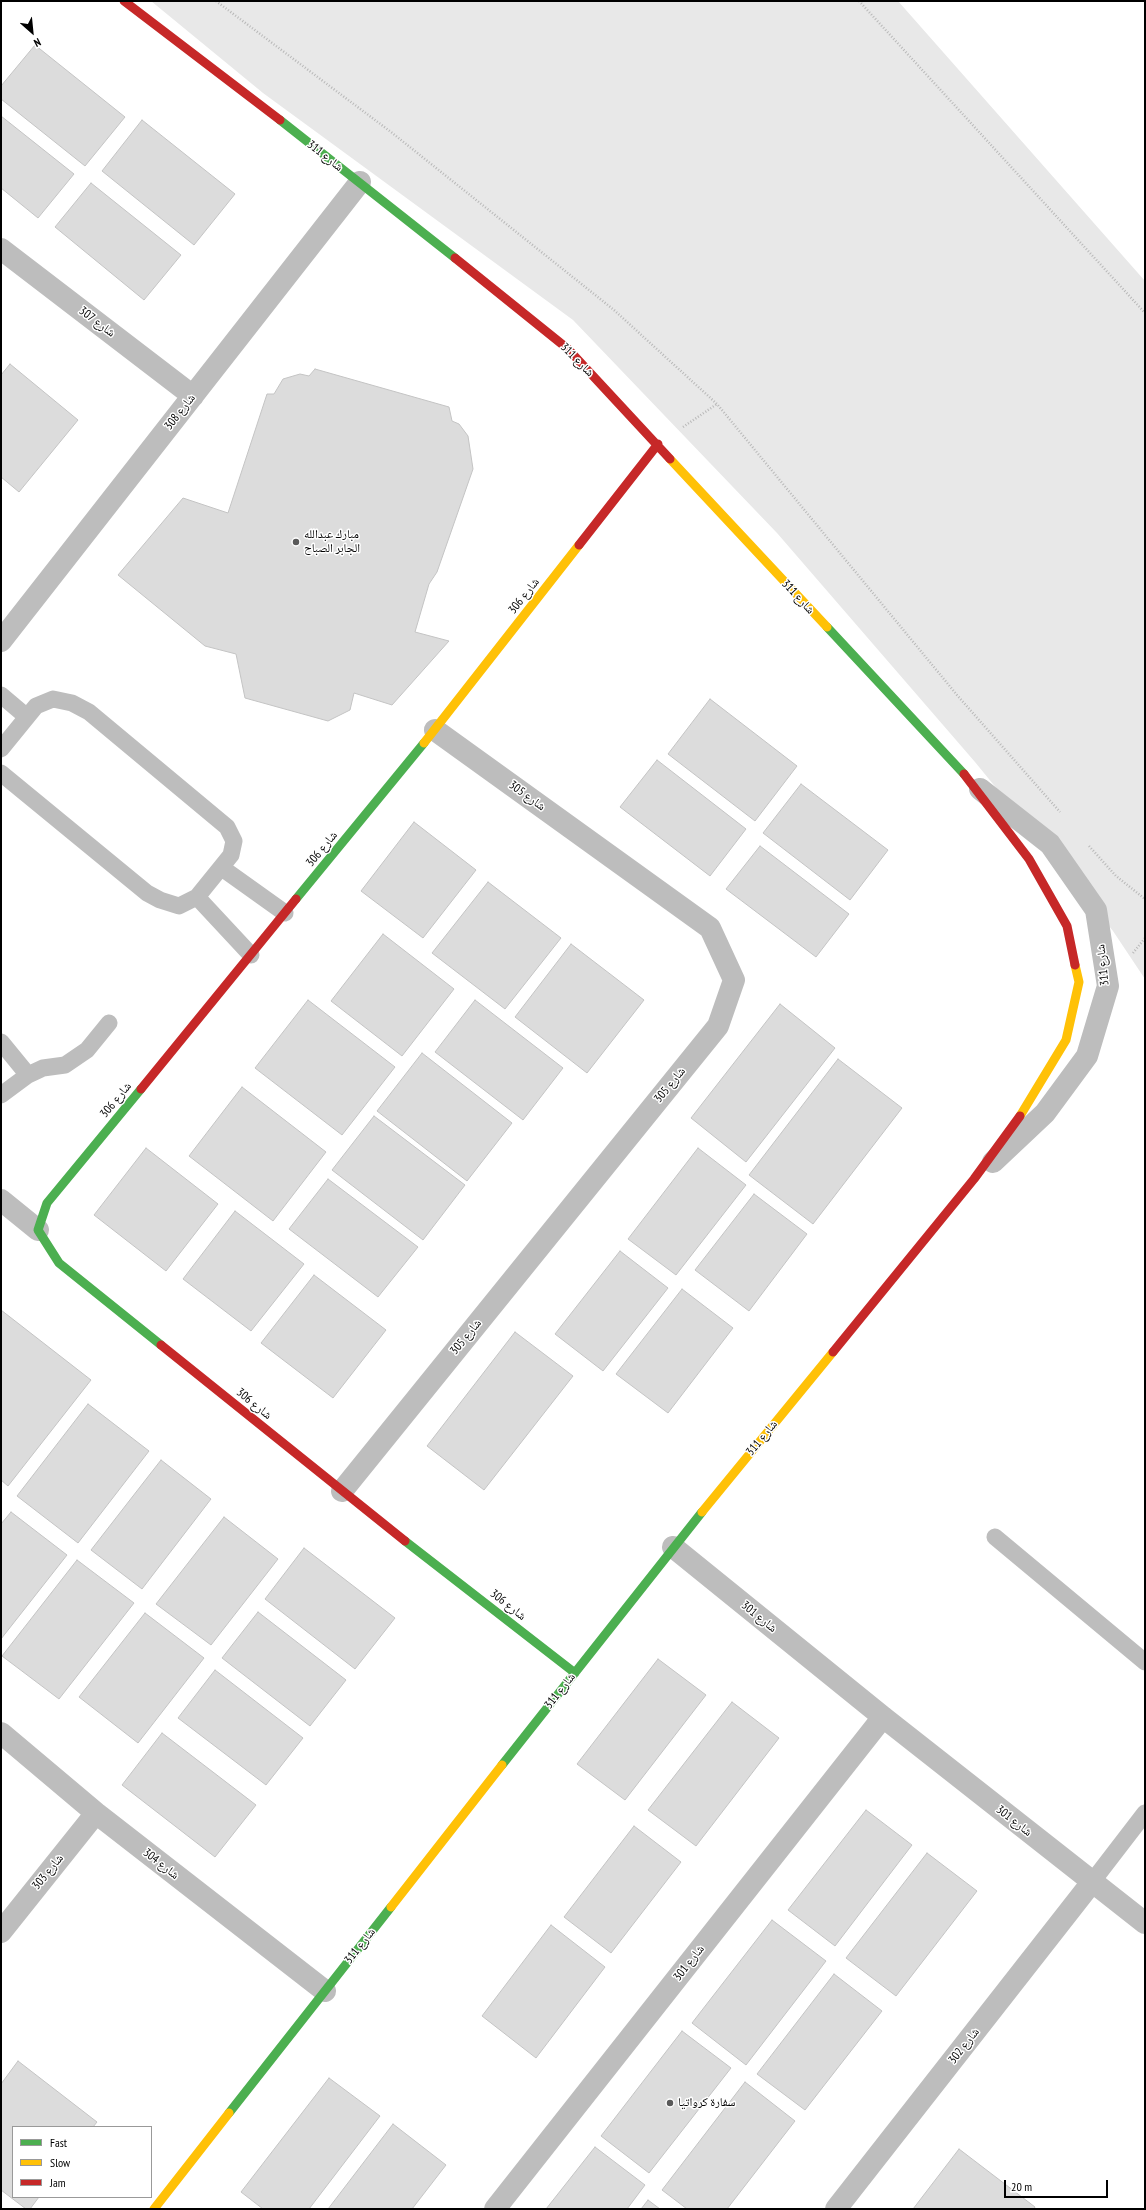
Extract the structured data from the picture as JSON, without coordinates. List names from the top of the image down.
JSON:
{
  "streets": {
    "street": [
      "شارع 311",
      "شارع 307",
      "شارع 308",
      "شارع 306",
      "شارع 305",
      "شارع 301",
      "شارع 304",
      "شارع 303",
      "شارع 302"
    ]
  },
  "crossings": [
    ["شارع 311", "شارع 308"],
    ["شارع 311", "شارع 306"],
    ["شارع 311", "شارع 301"],
    ["شارع 311", "شارع 304"],
    ["شارع 307", "شارع 308"],
    ["شارع 306", "شارع 305"],
    ["شارع 301", "شارع 302"],
    ["شارع 304", "شارع 303"]
  ],
  "places": ["مبارك عبدالله الجابر الصباح", "سفارة كرواتيا"],
  "legend": ["Fast", "Slow", "Jam"],
  "scale_bar": "20 m",
  "north": "bottom right"
}
